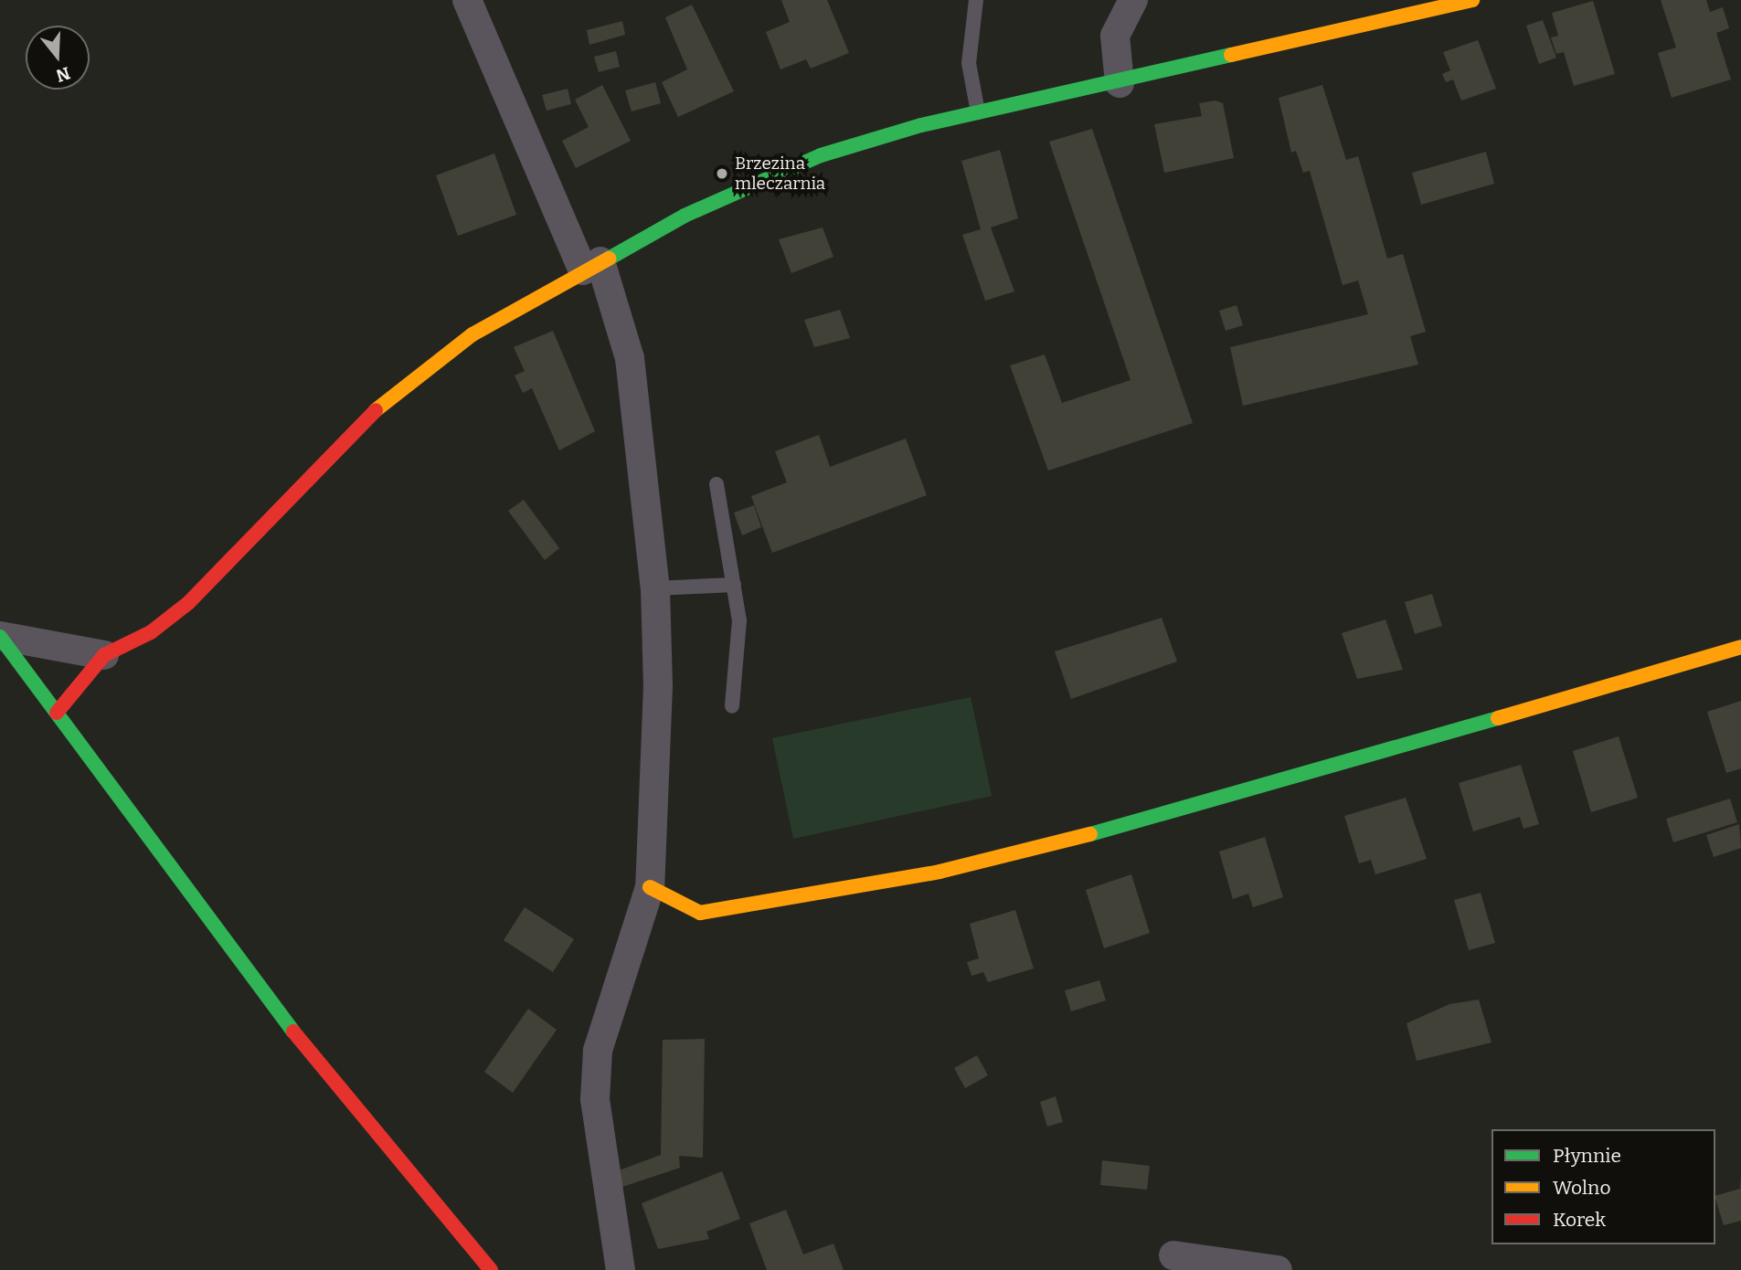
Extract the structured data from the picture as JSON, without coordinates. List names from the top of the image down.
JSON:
{
  "places": ["Brzezina mleczarnia"],
  "legend": ["Płynnie", "Wolno", "Korek"],
  "north": "bottom"
}
